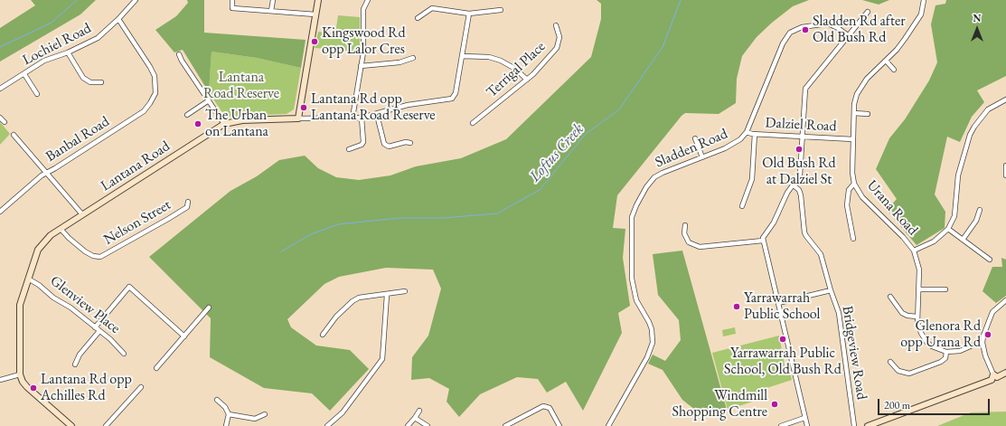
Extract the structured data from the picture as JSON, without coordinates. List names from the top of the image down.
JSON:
{
  "streets": {
    "street": [
      "Lochiel Road",
      "Terrigal Place",
      "Dalziel Road",
      "Banbal Road",
      "Sladden Road",
      "Lantana Road",
      "Urana Road",
      "Nelson Street",
      "Glenview Place",
      "Bridgeview Road"
    ]
  },
  "crossings": [
    ["Lochiel Road", "Banbal Road"],
    ["Dalziel Road", "Sladden Road"],
    ["Dalziel Road", "Urana Road"],
    ["Lantana Road", "Nelson Street"],
    ["Lantana Road", "Glenview Place"]
  ],
  "water": ["Loftus Creek"],
  "parks": ["Lantana Road Reserve"],
  "places": [
    "Sladden Rd after Old Bush Rd",
    "Kingswood Rd opp Lalor Cres",
    "Lantana Rd opp Lantana Road Reserve",
    "The Urban on Lantana",
    "Old Bush Rd at Dalziel St",
    "Yarrawarrah Public School",
    "Glenora Rd opp Urana Rd",
    "Yarrawarrah Public School, Old Bush Rd",
    "Lantana Rd opp Achilles Rd",
    "Windmill Shopping Centre"
  ],
  "scale_bar": "200 m",
  "north": "top"
}
